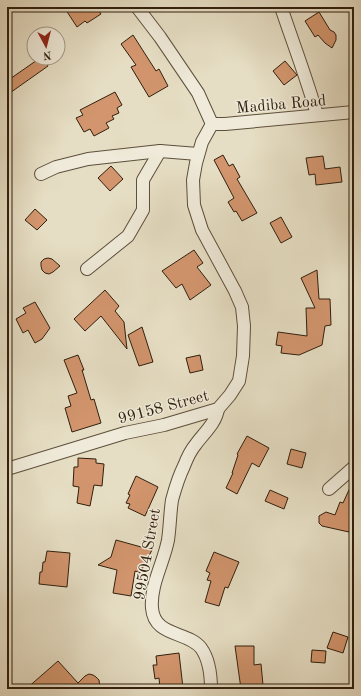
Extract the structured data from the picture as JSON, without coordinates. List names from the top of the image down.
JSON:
{
  "streets": {
    "street": ["Madiba Road", "99158 Street", "99504 Street"]
  },
  "crossings": [
    ["Madiba Road", "99158 Street"],
    ["99158 Street", "99504 Street"]
  ],
  "north": "bottom"
}
